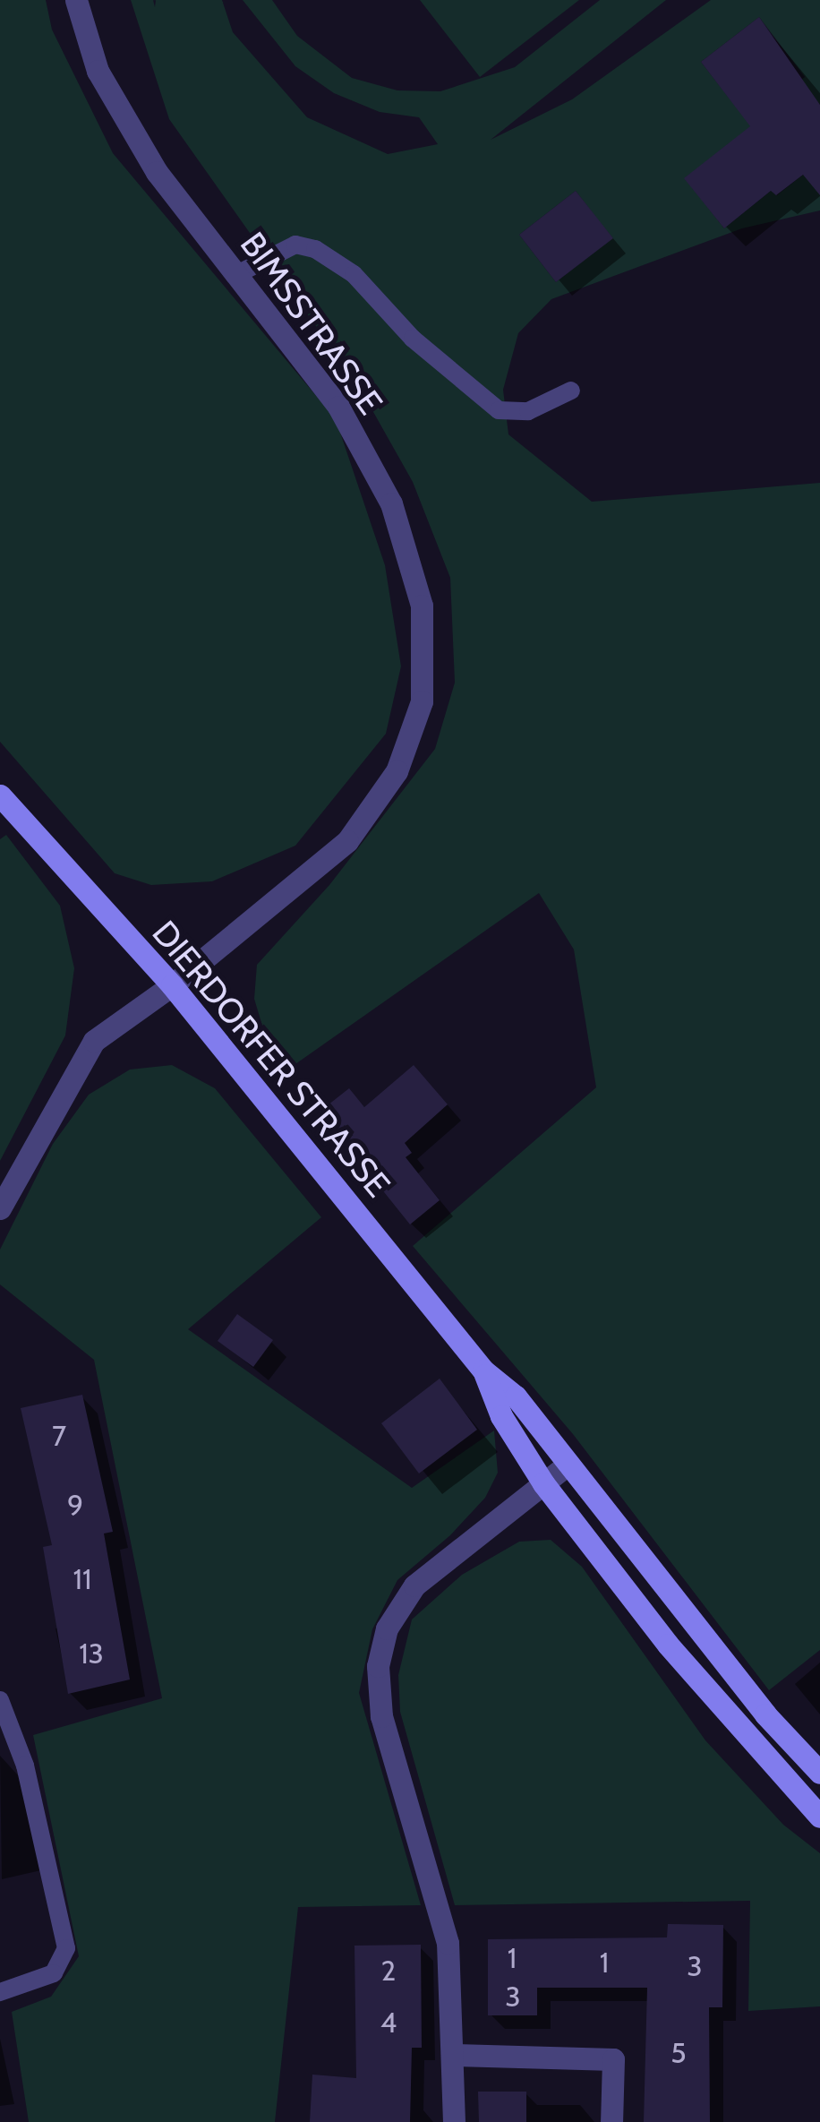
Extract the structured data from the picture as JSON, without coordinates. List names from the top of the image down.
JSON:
{
  "streets": {
    "main road": ["DIERDORFER STRASSE"],
    "street": ["BIMSSTRASSE"]
  },
  "crossings": [
    ["BIMSSTRASSE", "DIERDORFER STRASSE"]
  ],
  "house_numbers": [
    "7",
    "9",
    "11",
    "13",
    "1",
    "1",
    "3",
    "2",
    "3",
    "4",
    "5"
  ]
}
